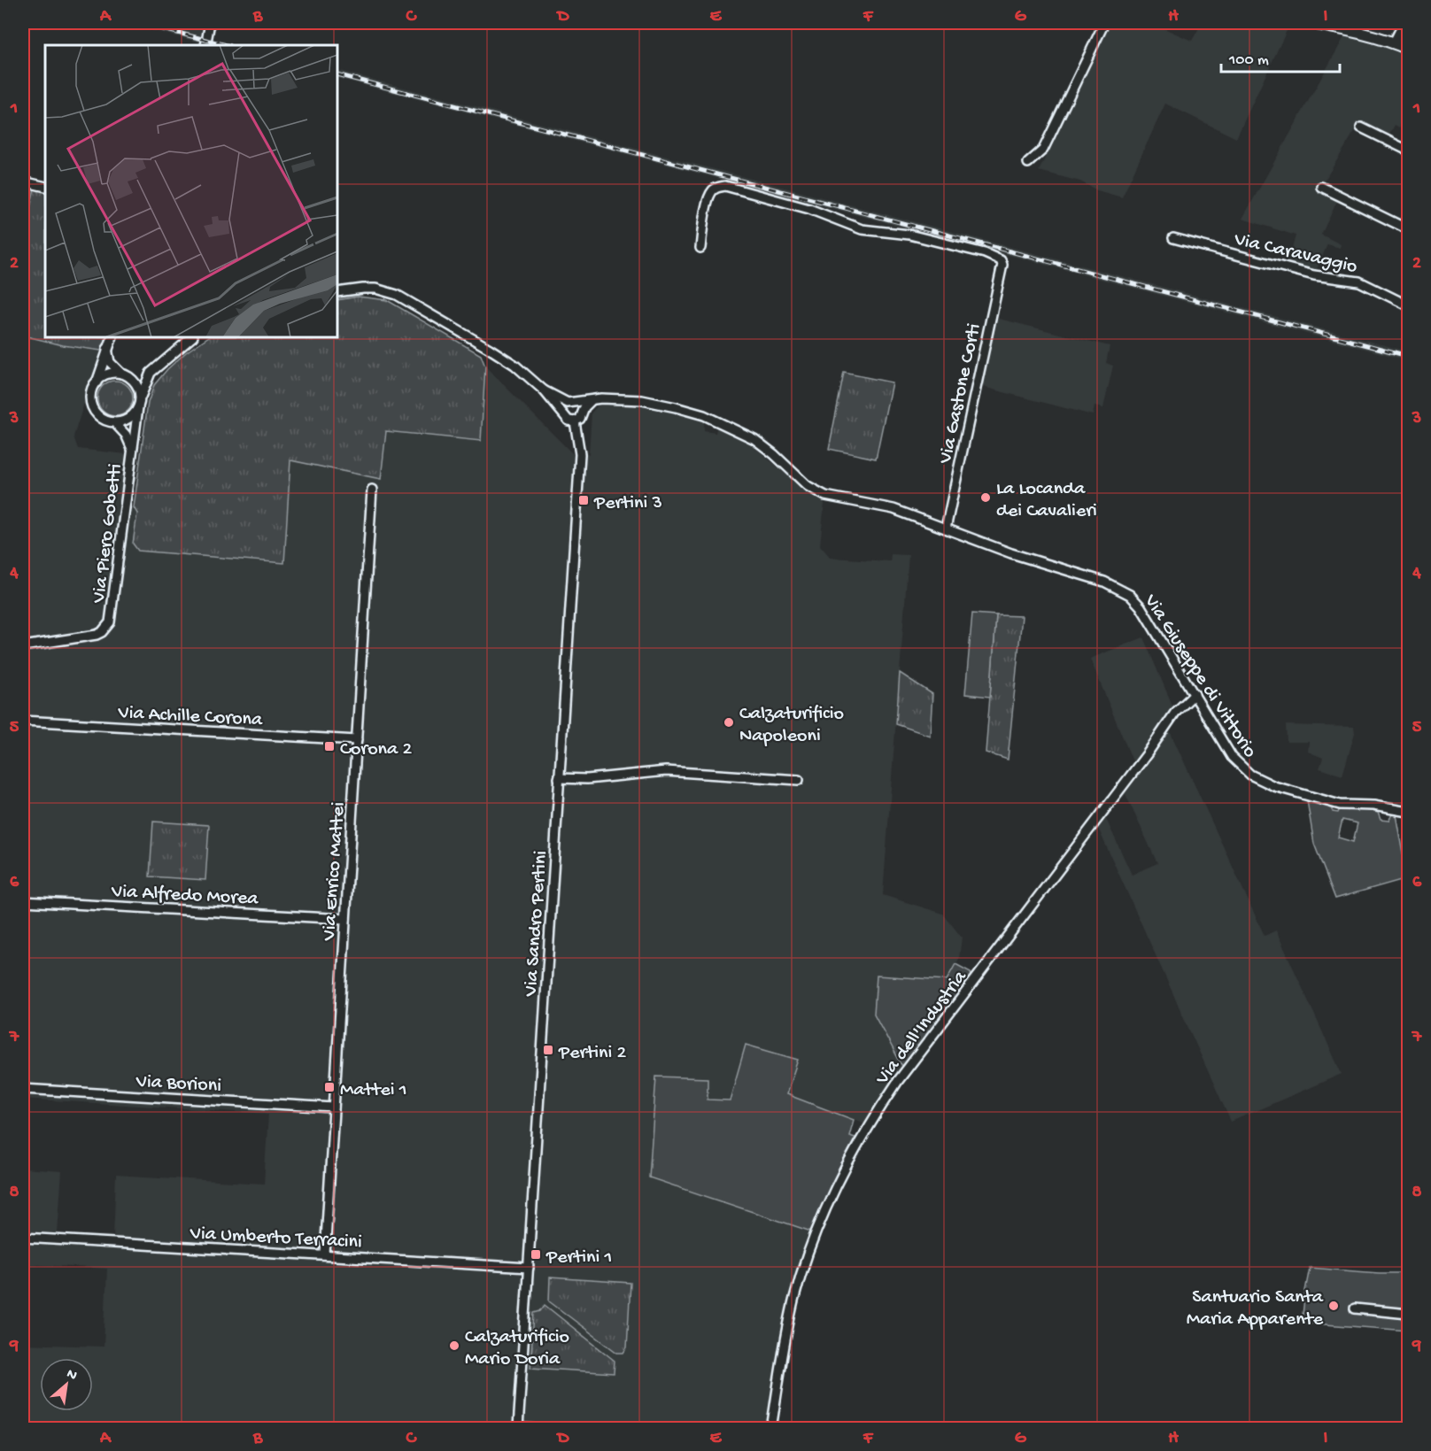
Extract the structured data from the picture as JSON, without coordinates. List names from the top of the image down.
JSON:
{
  "streets": {
    "street": [
      "Via Caravaggio",
      "Via Gastone Corti",
      "Via Piero Gobetti",
      "Via Giuseppe di Vittorio",
      "Via Achille Corona",
      "Via Enrico Mattei",
      "Via Alfredo Morea",
      "Via Sandro Pertini",
      "Via dell'Industria",
      "Via Borioni",
      "Via Umberto Terracini"
    ]
  },
  "crossings": [
    ["Via Gastone Corti", "Via Giuseppe di Vittorio"],
    ["Via Giuseppe di Vittorio", "Via Sandro Pertini"],
    ["Via Giuseppe di Vittorio", "Via dell'Industria"],
    ["Via Achille Corona", "Via Enrico Mattei"],
    ["Via Enrico Mattei", "Via Alfredo Morea"],
    ["Via Enrico Mattei", "Via Borioni"],
    ["Via Enrico Mattei", "Via Umberto Terracini"],
    ["Via Sandro Pertini", "Via Umberto Terracini"]
  ],
  "places": {
    "other": [
      "La Locanda dei Cavalieri",
      "Calzaturificio Napoleoni",
      "Santuario Santa Maria Apparente",
      "Calzaturificio Mario Doria"
    ],
    "transit": [
      "Pertini 3",
      "Corona 2",
      "Pertini 2",
      "Mattei 1",
      "Pertini 1"
    ]
  },
  "scale_bar": "100 m",
  "north": "top right",
  "grid": {
    "columns": [
      "A",
      "B",
      "C",
      "D",
      "E",
      "F",
      "G",
      "H",
      "I"
    ],
    "rows": [
      "1",
      "2",
      "3",
      "4",
      "5",
      "6",
      "7",
      "8",
      "9"
    ]
  }
}
